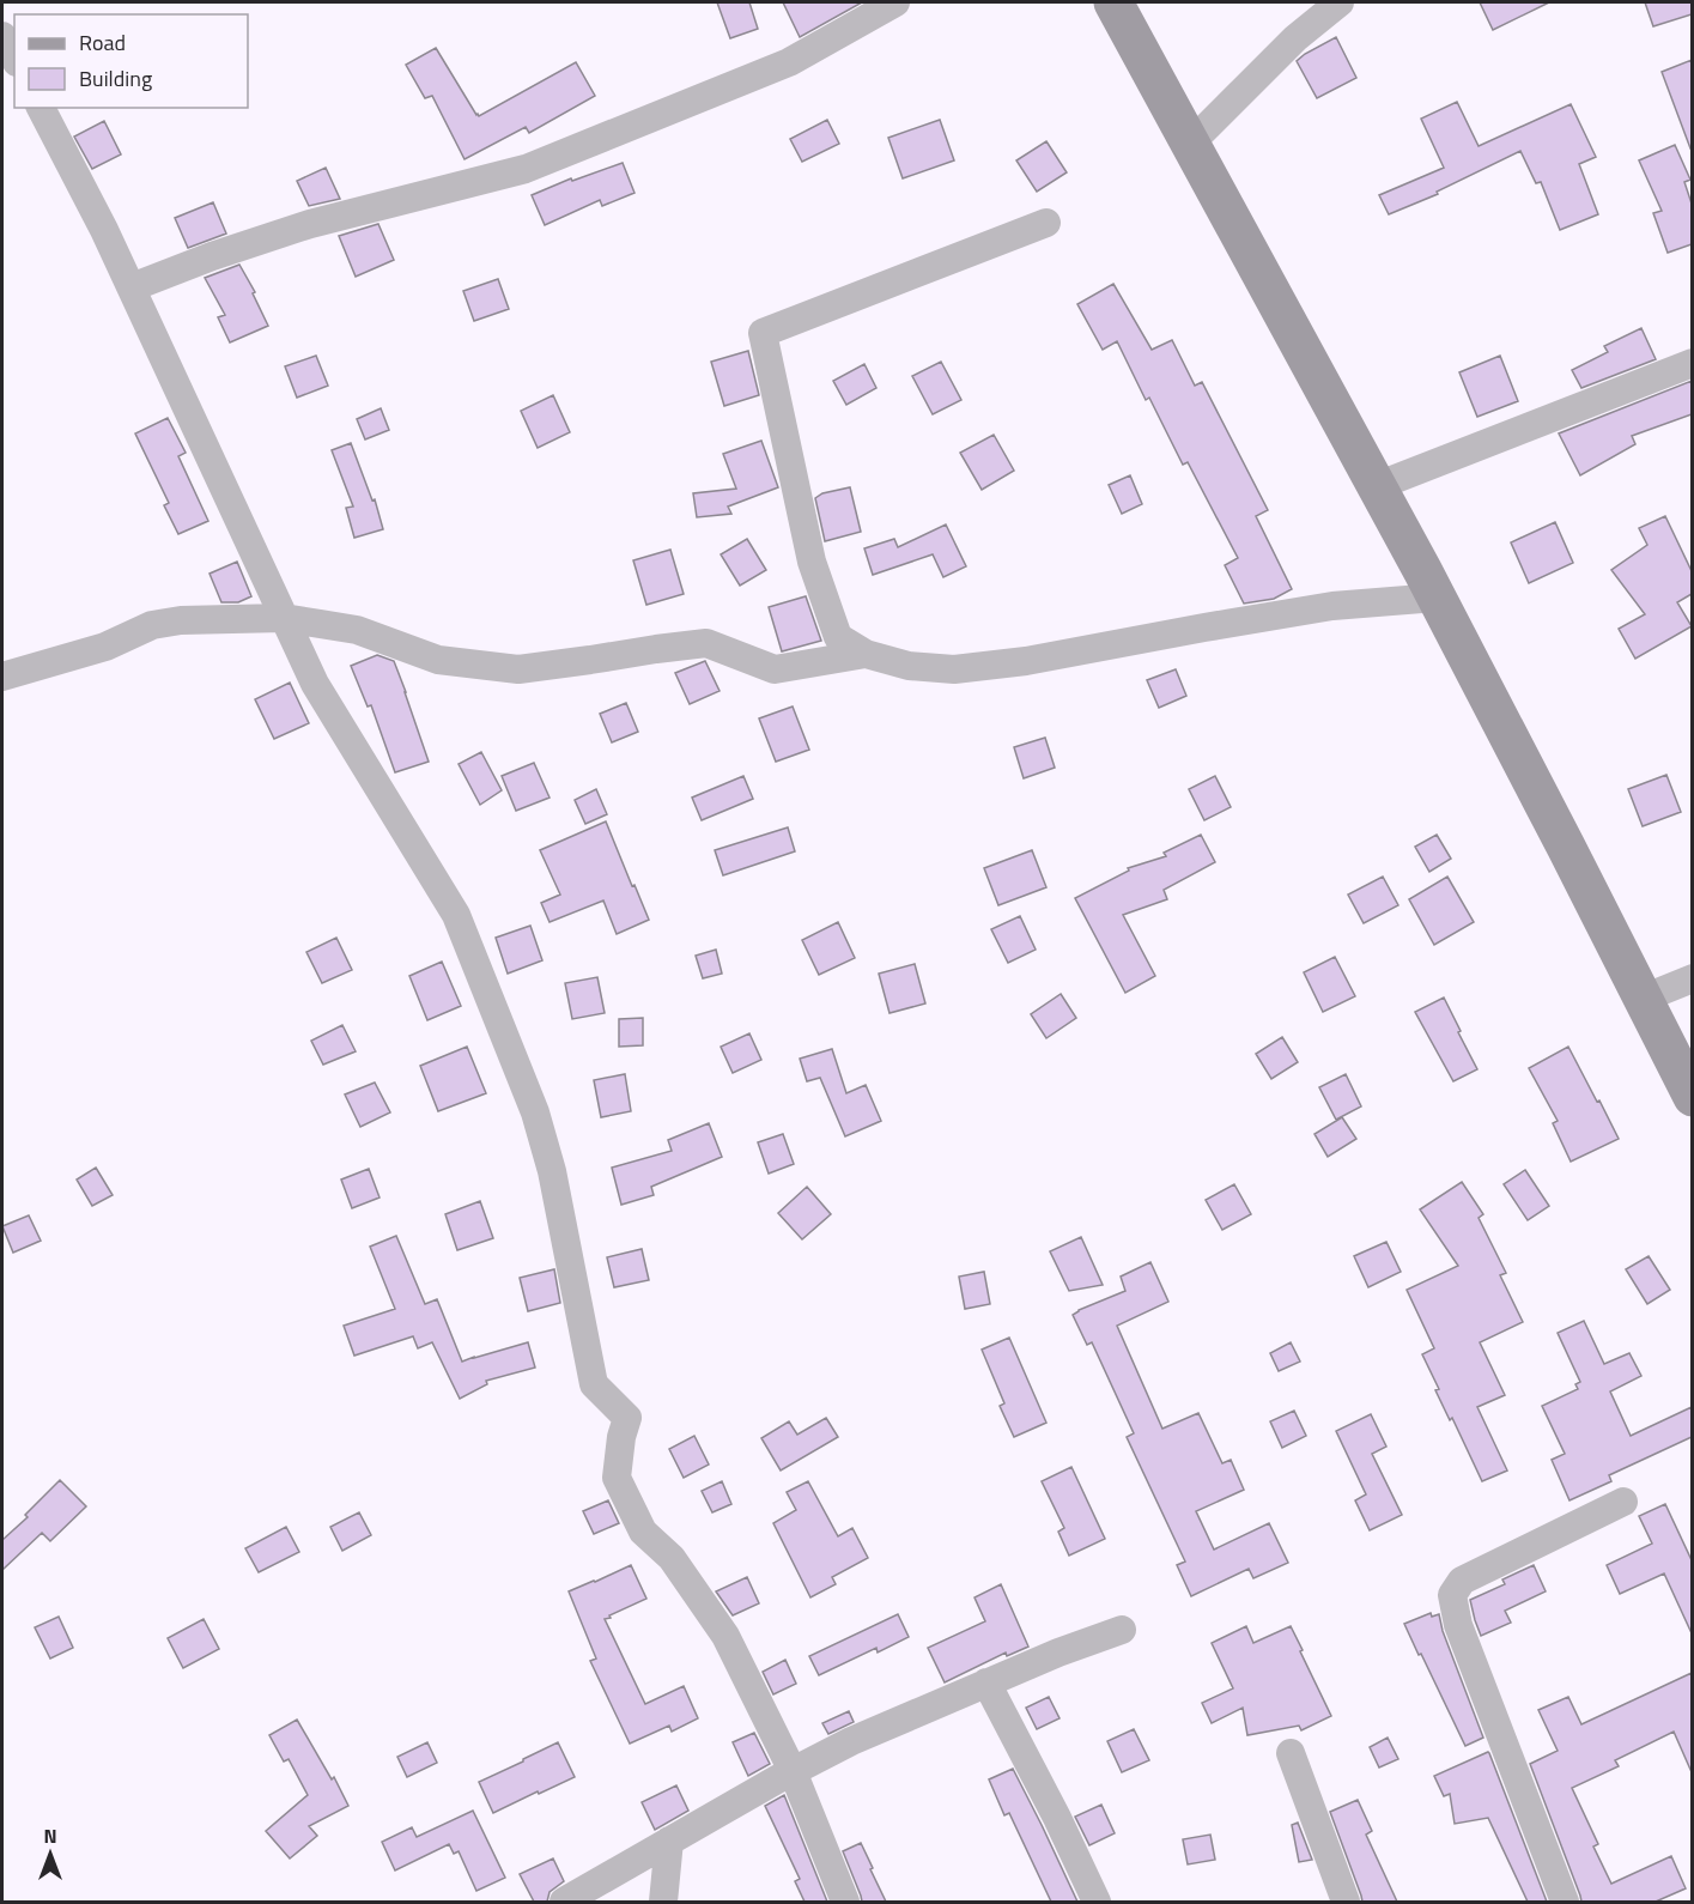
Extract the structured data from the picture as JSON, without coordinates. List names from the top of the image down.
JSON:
{
  "legend": ["Road", "Building"],
  "north": "top"
}
